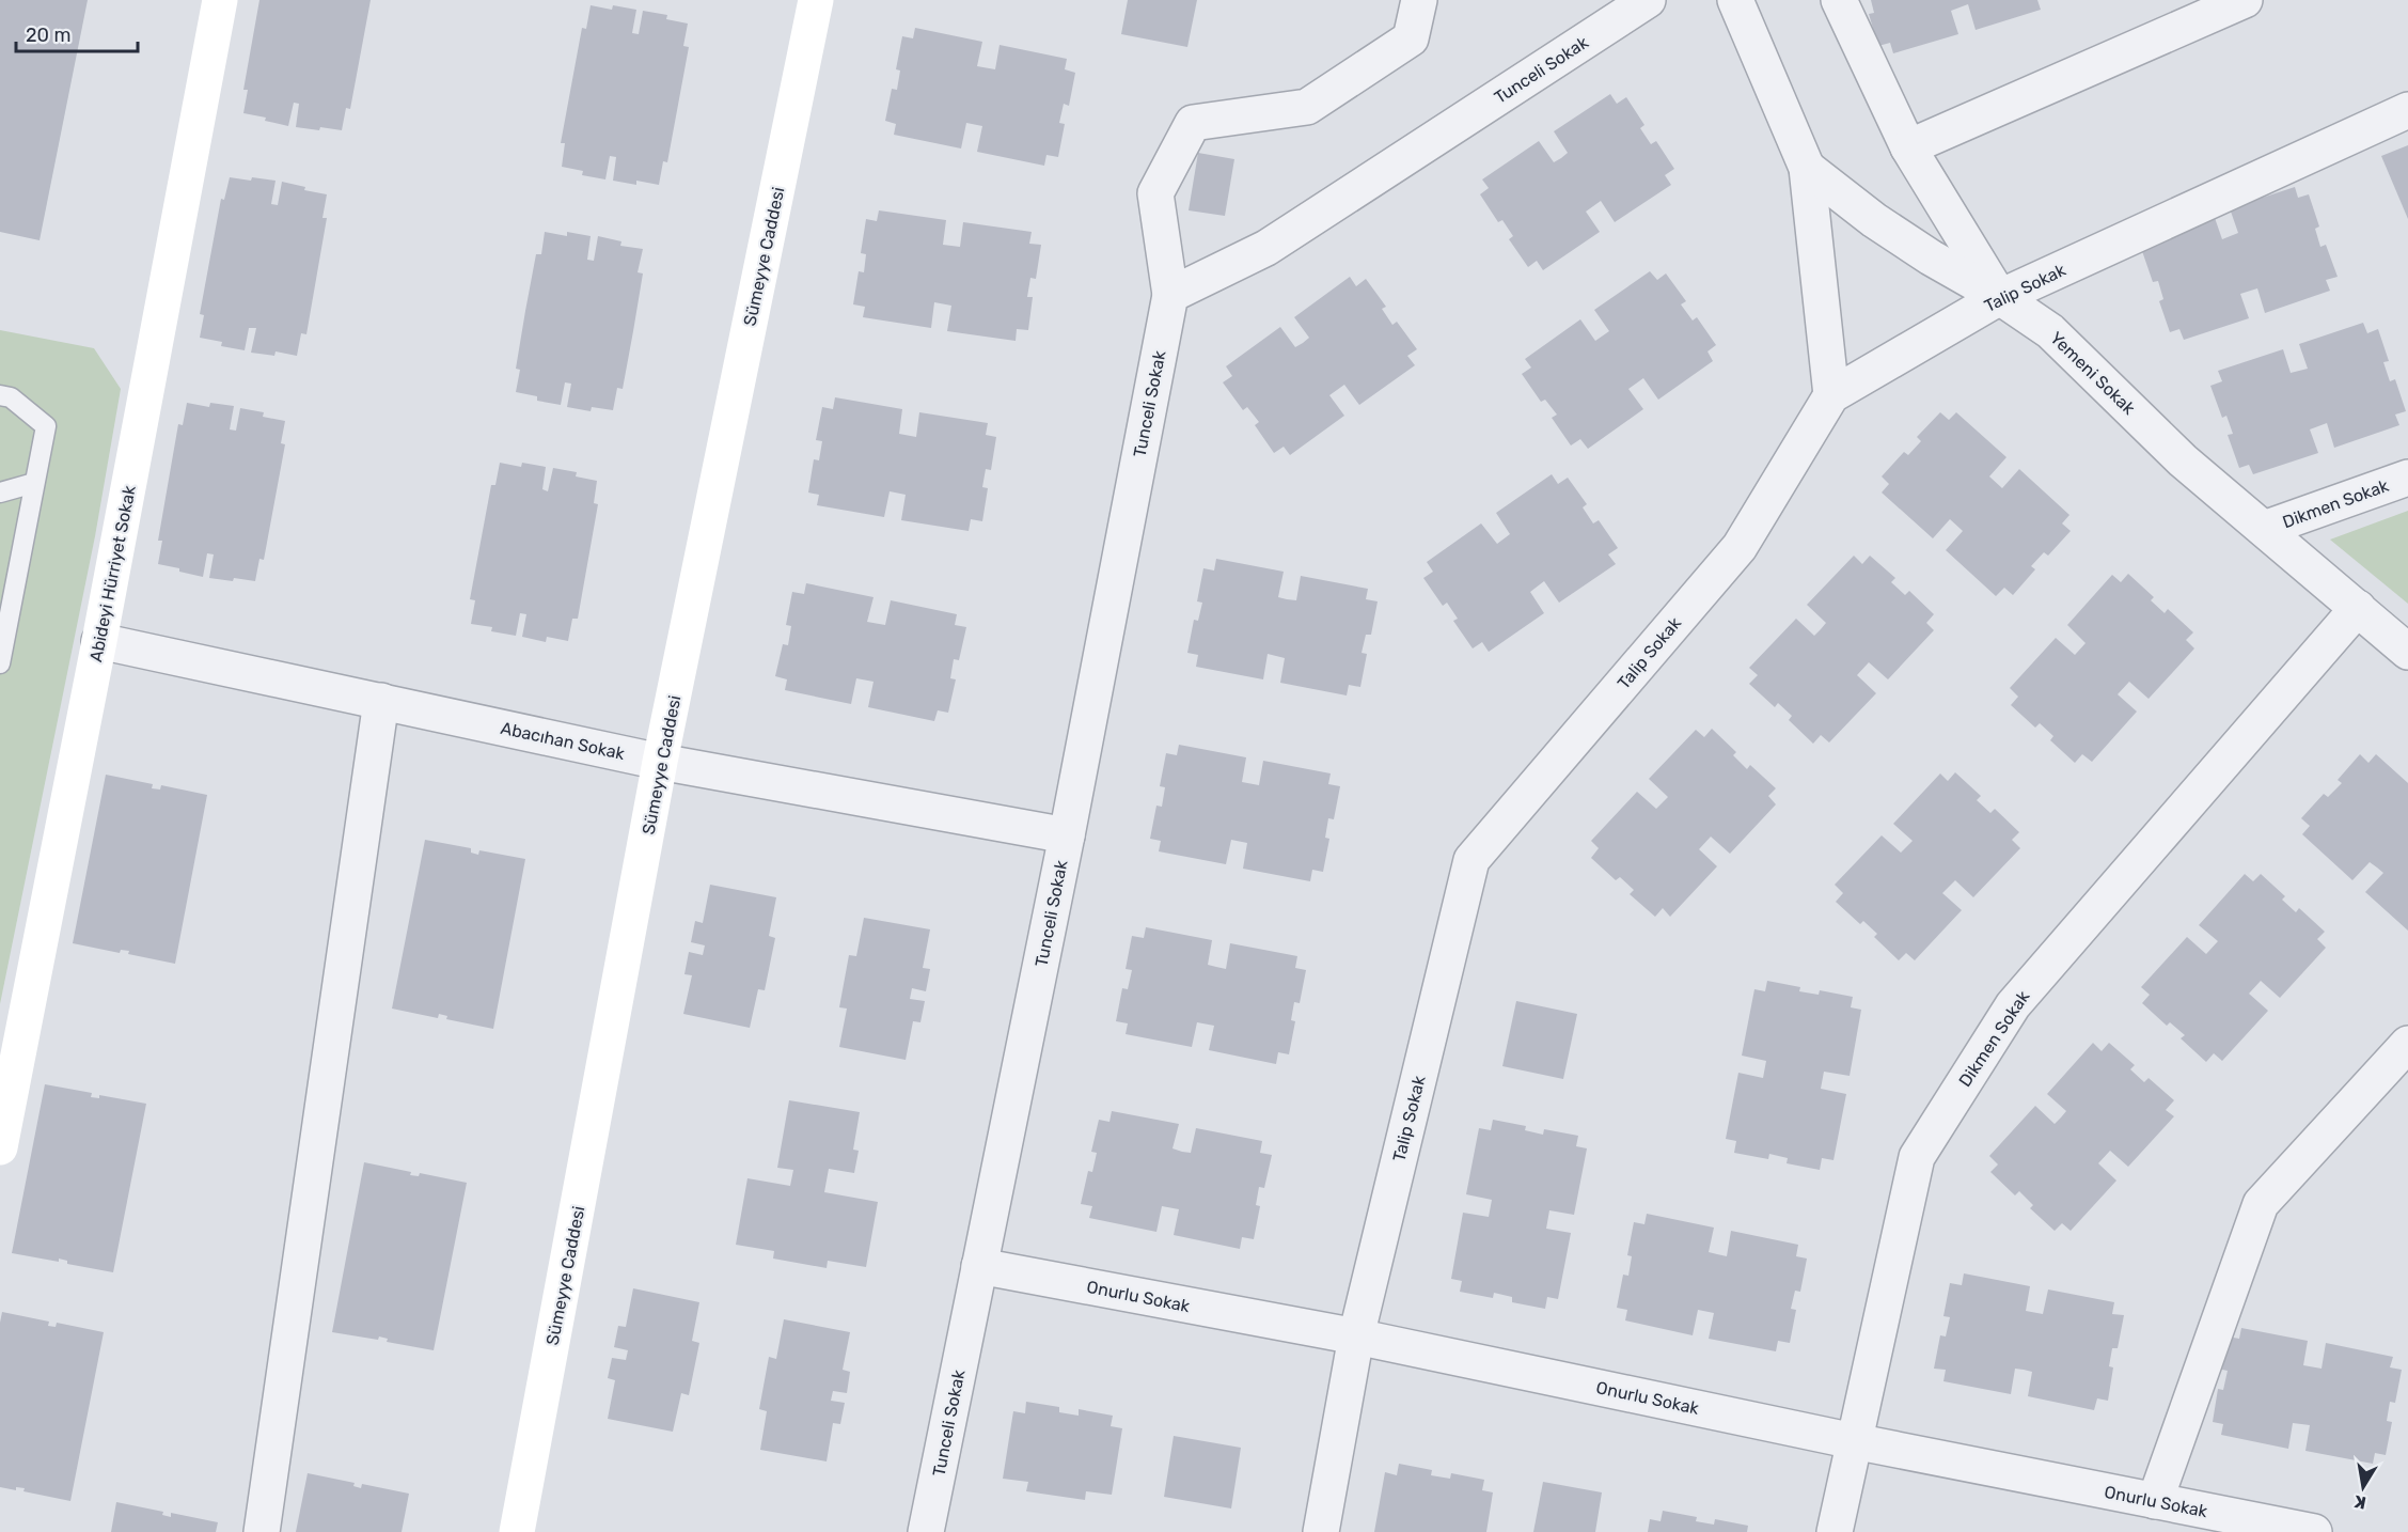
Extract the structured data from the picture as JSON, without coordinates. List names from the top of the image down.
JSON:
{
  "streets": {
    "street": [
      "Tunceli Sokak",
      "Sümeyye Caddesi",
      "Talip Sokak",
      "Yemeni Sokak",
      "Dikmen Sokak",
      "Abideyi Hürriyet Sokak",
      "Abacıhan Sokak",
      "Onurlu Sokak"
    ]
  },
  "crossings": [
    ["Tunceli Sokak", "Abacıhan Sokak"],
    ["Tunceli Sokak", "Onurlu Sokak"],
    ["Sümeyye Caddesi", "Abacıhan Sokak"],
    ["Talip Sokak", "Yemeni Sokak"],
    ["Talip Sokak", "Onurlu Sokak"],
    ["Yemeni Sokak", "Dikmen Sokak"],
    ["Dikmen Sokak", "Onurlu Sokak"],
    ["Abideyi Hürriyet Sokak", "Abacıhan Sokak"]
  ],
  "scale_bar": "20 m",
  "north": "bottom"
}
